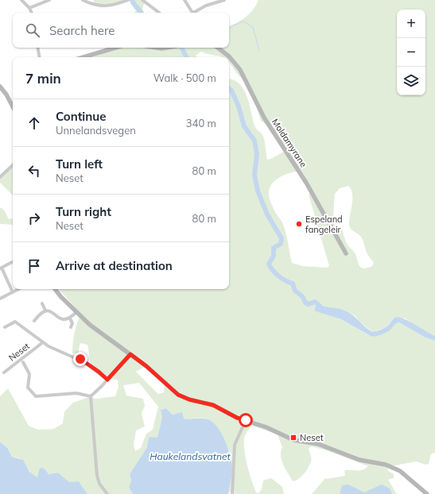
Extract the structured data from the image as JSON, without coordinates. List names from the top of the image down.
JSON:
{
  "streets": {
    "main road": ["Moldamyrane"],
    "street": ["Neset"]
  },
  "water": ["Haukelandsvatnet"],
  "places": {
    "other": ["Espeland fangeleir"],
    "transit": ["Neset"]
  },
  "page": {
    "map_buttons": ["+", "−"],
    "search": "Search here",
    "heading": ["7 min", "Walk · 500 m"],
    "list": [
      ["Continue", "Unnelandsvegen", "340 m"],
      ["Turn left", "Neset", "80 m"],
      ["Turn right", "Neset", "80 m"],
      "Arrive at destination"
    ]
  }
}
